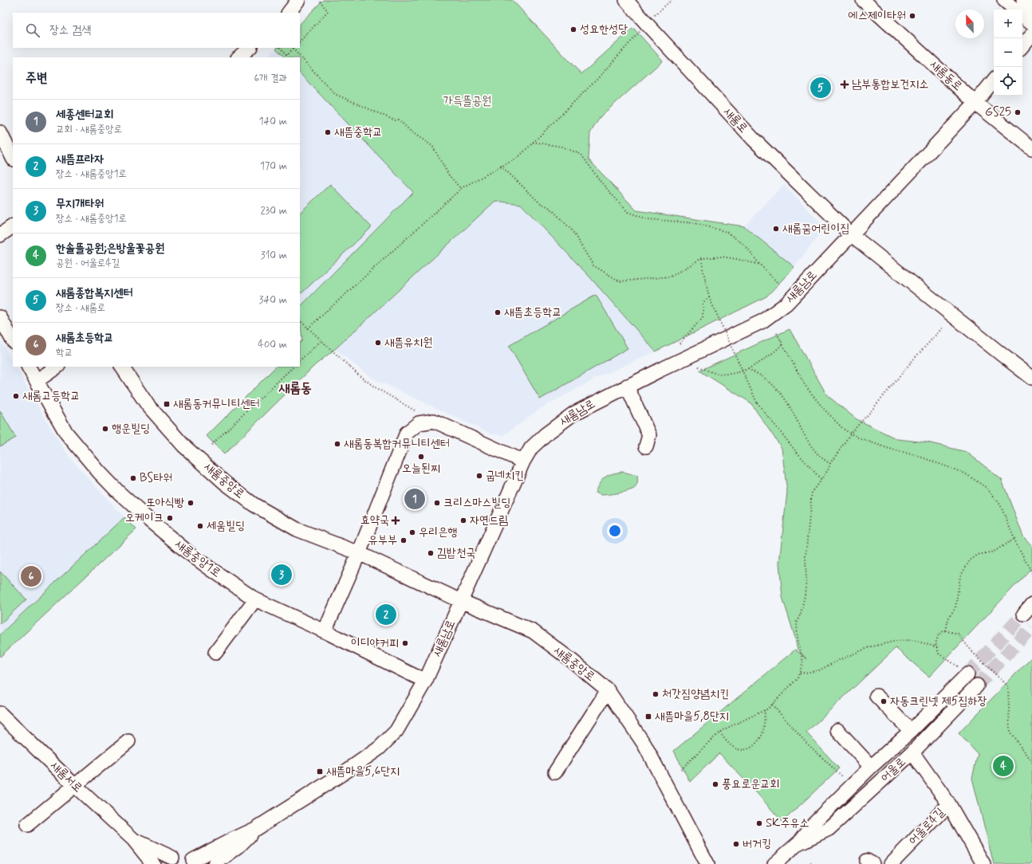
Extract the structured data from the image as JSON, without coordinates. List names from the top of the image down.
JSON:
{
  "streets": {
    "street": [
      "새롬동로",
      "새롬로",
      "새롬남로",
      "새롬중앙로",
      "새롬중앙1로",
      "어울로",
      "새롬서로",
      "어울로4길"
    ]
  },
  "crossings": [
    ["새롬동로", "새롬남로"],
    ["새롬로", "새롬남로"],
    ["새롬남로", "새롬중앙로"],
    ["새롬남로", "새롬중앙1로"],
    ["어울로", "어울로4길"]
  ],
  "districts": ["새롬동"],
  "parks": ["가득뜰공원"],
  "places": {
    "other": [
      "에스제이타워",
      "성요한성당",
      "GS25",
      "새뜸중학교",
      "새롬꿈어린이집",
      "새뜸초등학교",
      "새뜸유치원",
      "새롬고등학교",
      "행운빌딩",
      "새롬동복합커뮤니티센터",
      "오늘된찌",
      "굽네치킨",
      "BS타워",
      "또아식빵",
      "크리스마스빌딩",
      "오케이크",
      "자연드림",
      "세움빌딩",
      "우리은행",
      "유부부",
      "김밥천국",
      "이디야커피",
      "처갓집양념치킨",
      "자동크린넷 제5집하장",
      "풍요로운교회",
      "SK주유소",
      "버거킹"
    ],
    "health": ["남부통합보건지소", "효약국"],
    "transit": ["새롬동커뮤니티센터", "새뜸마을5,8단지", "새뜸마을5,6단지"]
  },
  "north": "top",
  "page": {
    "map_buttons": ["+", "−"],
    "search": "장소 검색",
    "heading": ["주변", "6개 결과"],
    "pins": [
      "5",
      "1",
      "3",
      "6",
      "2",
      "4"
    ],
    "list": [
      {
        "mark": "1",
        "name": "세종센터교회",
        "note": "교회 · 새롬중앙로",
        "value": "140 m"
      },
      {
        "mark": "2",
        "name": "새뜸프라자",
        "note": "장소 · 새롬중앙1로",
        "value": "170 m"
      },
      {
        "mark": "3",
        "name": "무지개타워",
        "note": "장소 · 새롬중앙1로",
        "value": "230 m"
      },
      {
        "mark": "4",
        "name": "한솔뜰공원;은방울꽃공원",
        "note": "공원 · 어울로4길",
        "value": "310 m"
      },
      {
        "mark": "5",
        "name": "새롬종합복지센터",
        "note": "장소 · 새롬로",
        "value": "340 m"
      },
      {
        "mark": "6",
        "name": "새롬초등학교",
        "note": "학교",
        "value": "400 m"
      }
    ]
  }
}
